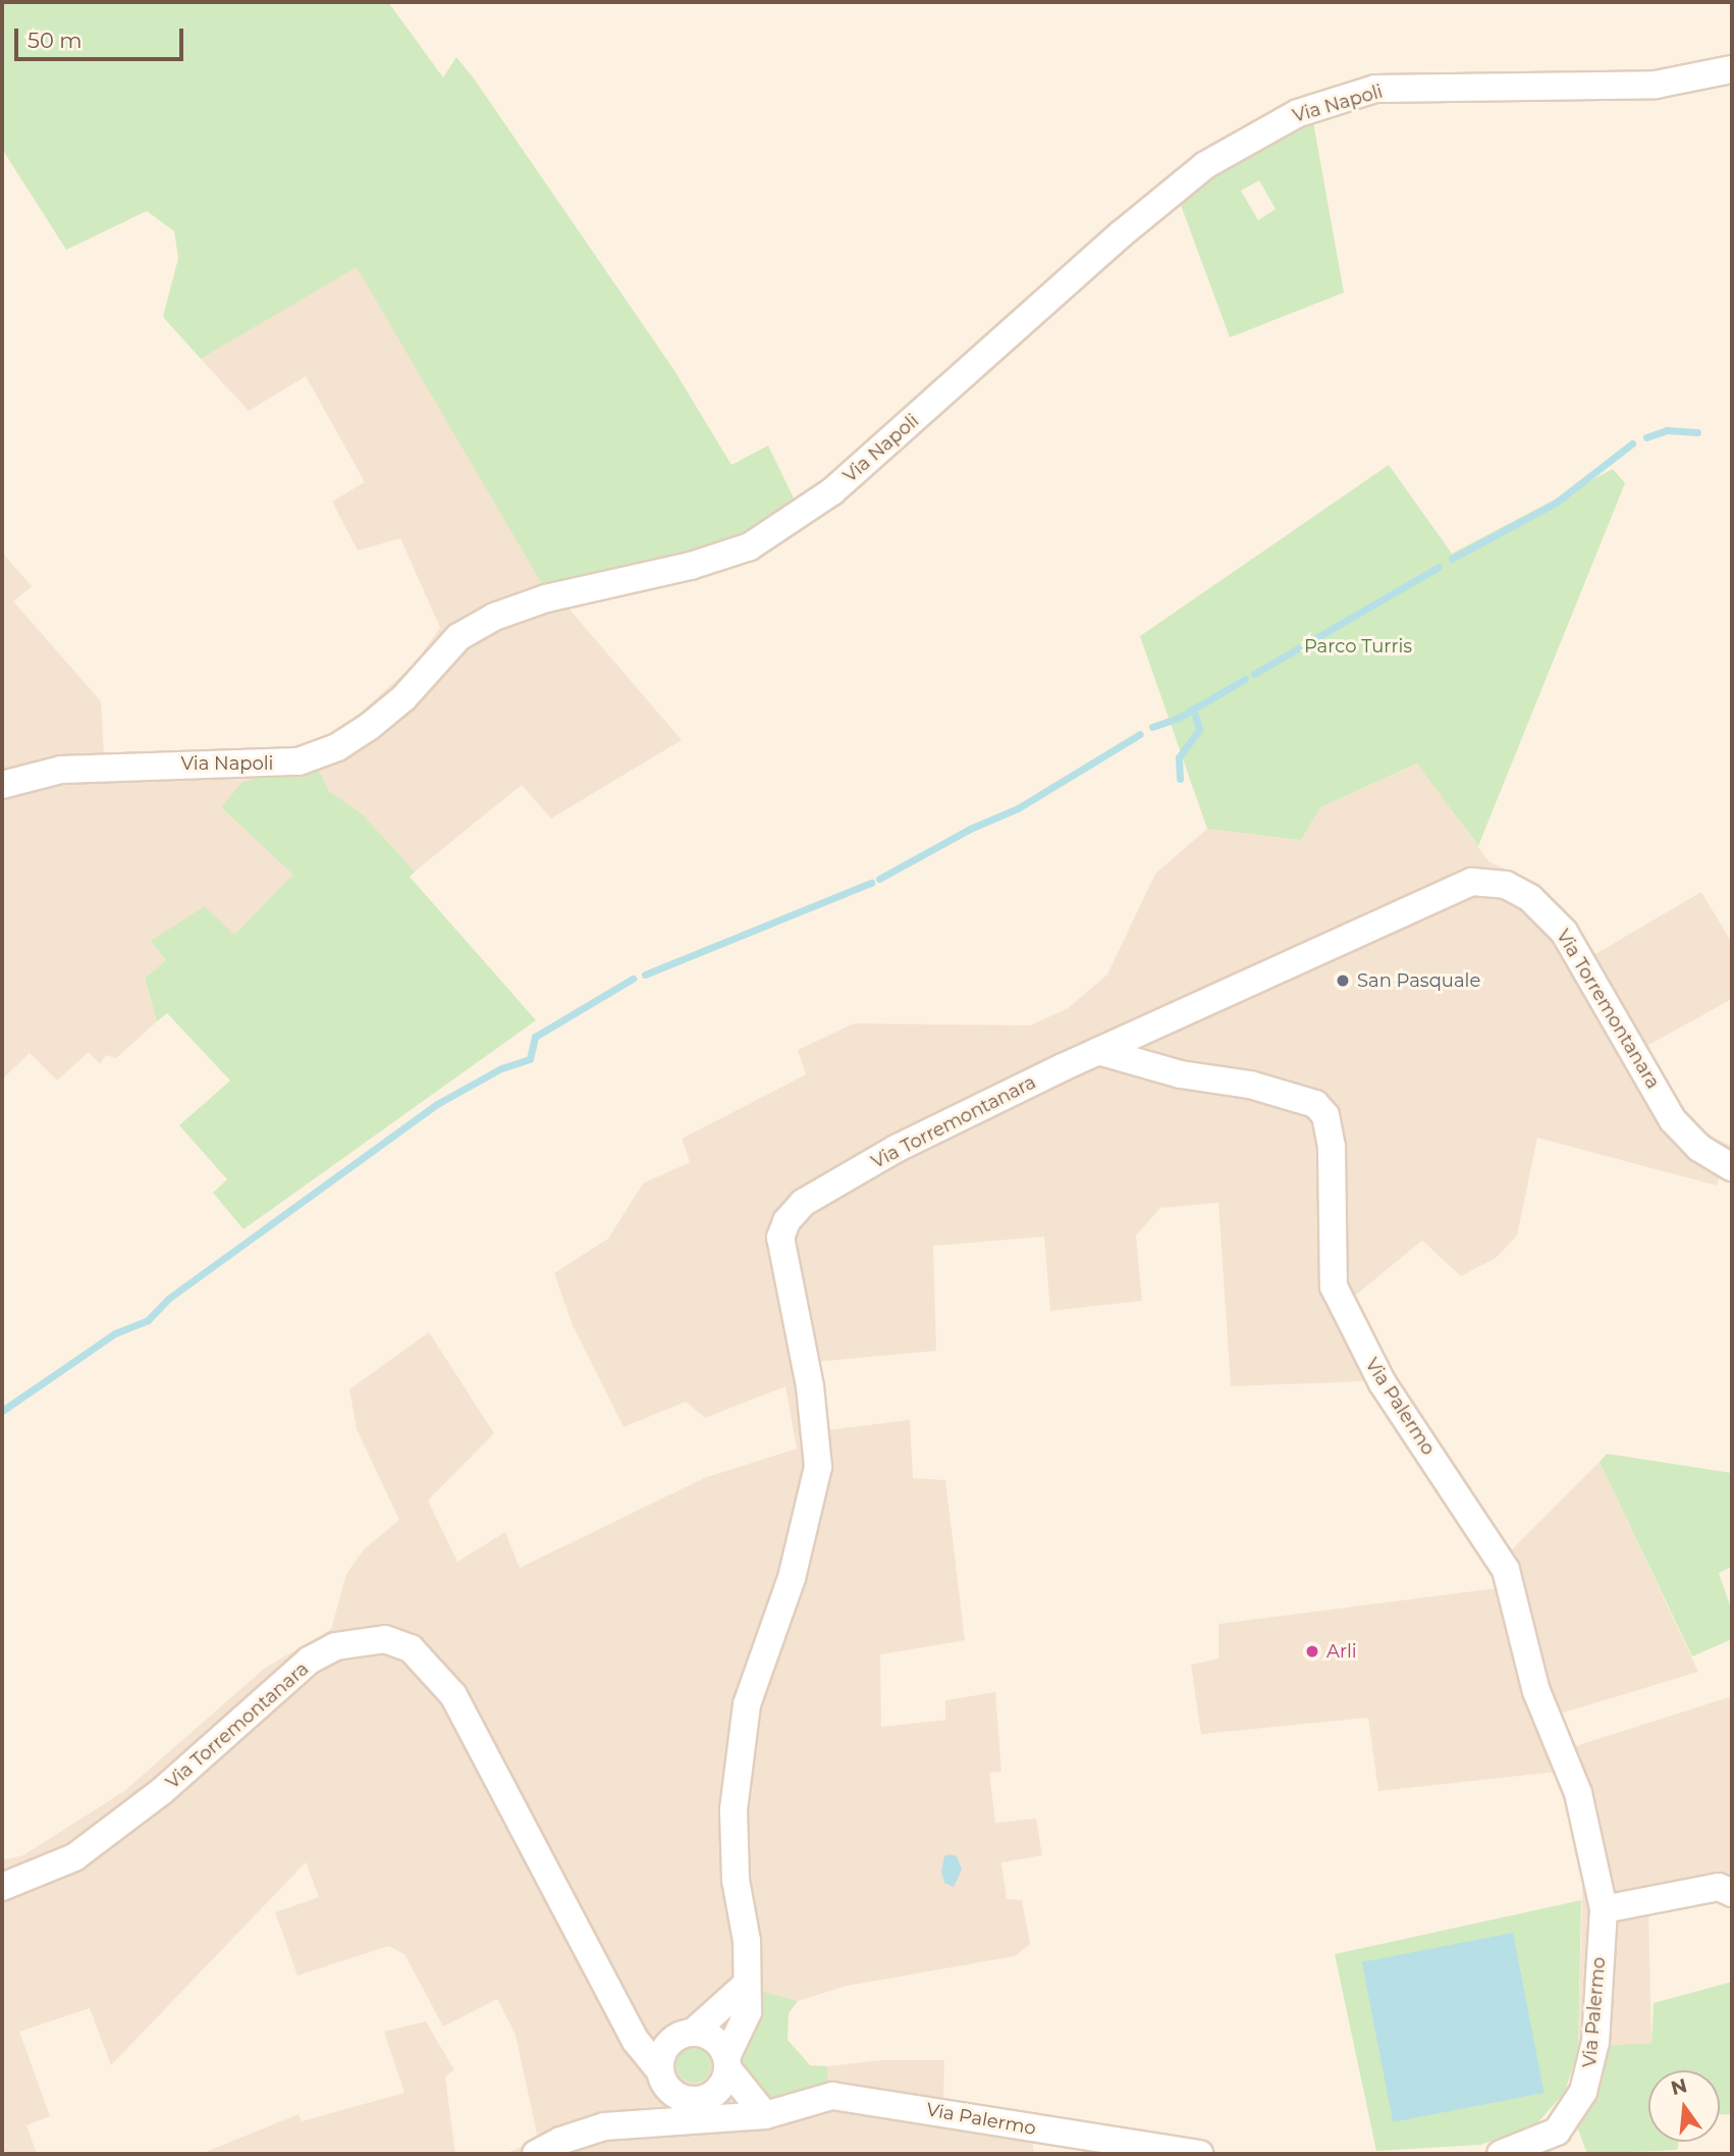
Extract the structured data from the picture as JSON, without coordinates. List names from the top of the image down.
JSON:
{
  "streets": {
    "street": ["Via Napoli", "Via Torremontanara", "Via Palermo"]
  },
  "crossings": [
    ["Via Torremontanara", "Via Palermo"]
  ],
  "parks": ["Parco Turris"],
  "places": ["San Pasquale", "Arli"],
  "scale_bar": "50 m",
  "north": "top"
}
